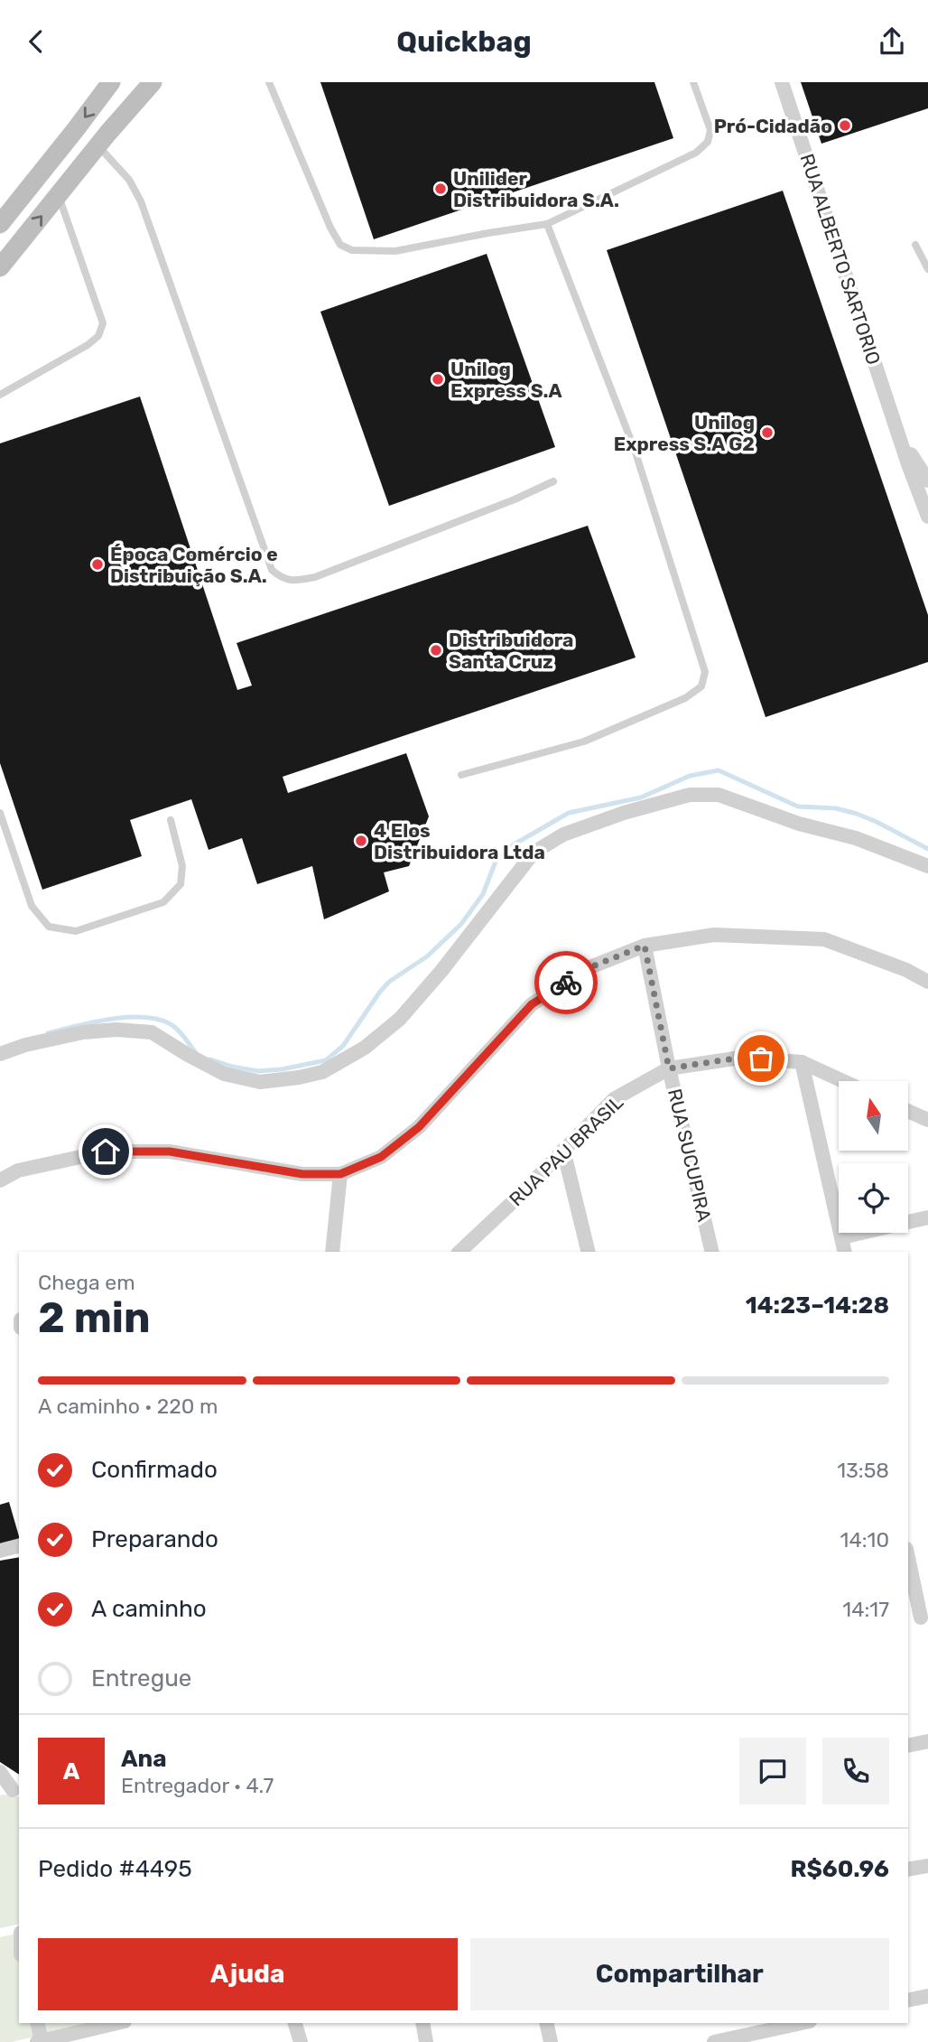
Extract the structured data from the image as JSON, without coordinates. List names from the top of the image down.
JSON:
{
  "streets": {
    "street": ["RUA ALBERTO SARTORIO", "RUA PAU BRASIL", "RUA SUCUPIRA"]
  },
  "crossings": [
    ["RUA PAU BRASIL", "RUA SUCUPIRA"]
  ],
  "places": [
    "Pró-Cidadão",
    "Unilider Distribuidora S.A.",
    "Unilog Express S.A",
    "Unilog Express S.A G2",
    "Época Comércio e Distribuição S.A.",
    "Distribuidora Santa Cruz",
    "4 Elos Distribuidora Ltda"
  ],
  "north": "top",
  "page": {
    "header": "Quickbag",
    "heading": ["2 min", "Chega em", "14:23–14:28"],
    "panel": [
      "Ana",
      "Entregador · 4.7",
      "Pedido #4495",
      "R$60.96"
    ],
    "bar": "A caminho · 220 m",
    "list": [
      ["Confirmado", "13:58"],
      ["Preparando", "14:10"],
      ["A caminho", "14:17"],
      "Entregue"
    ],
    "round": "A",
    "buttons": ["Ajuda", "Compartilhar"]
  }
}
